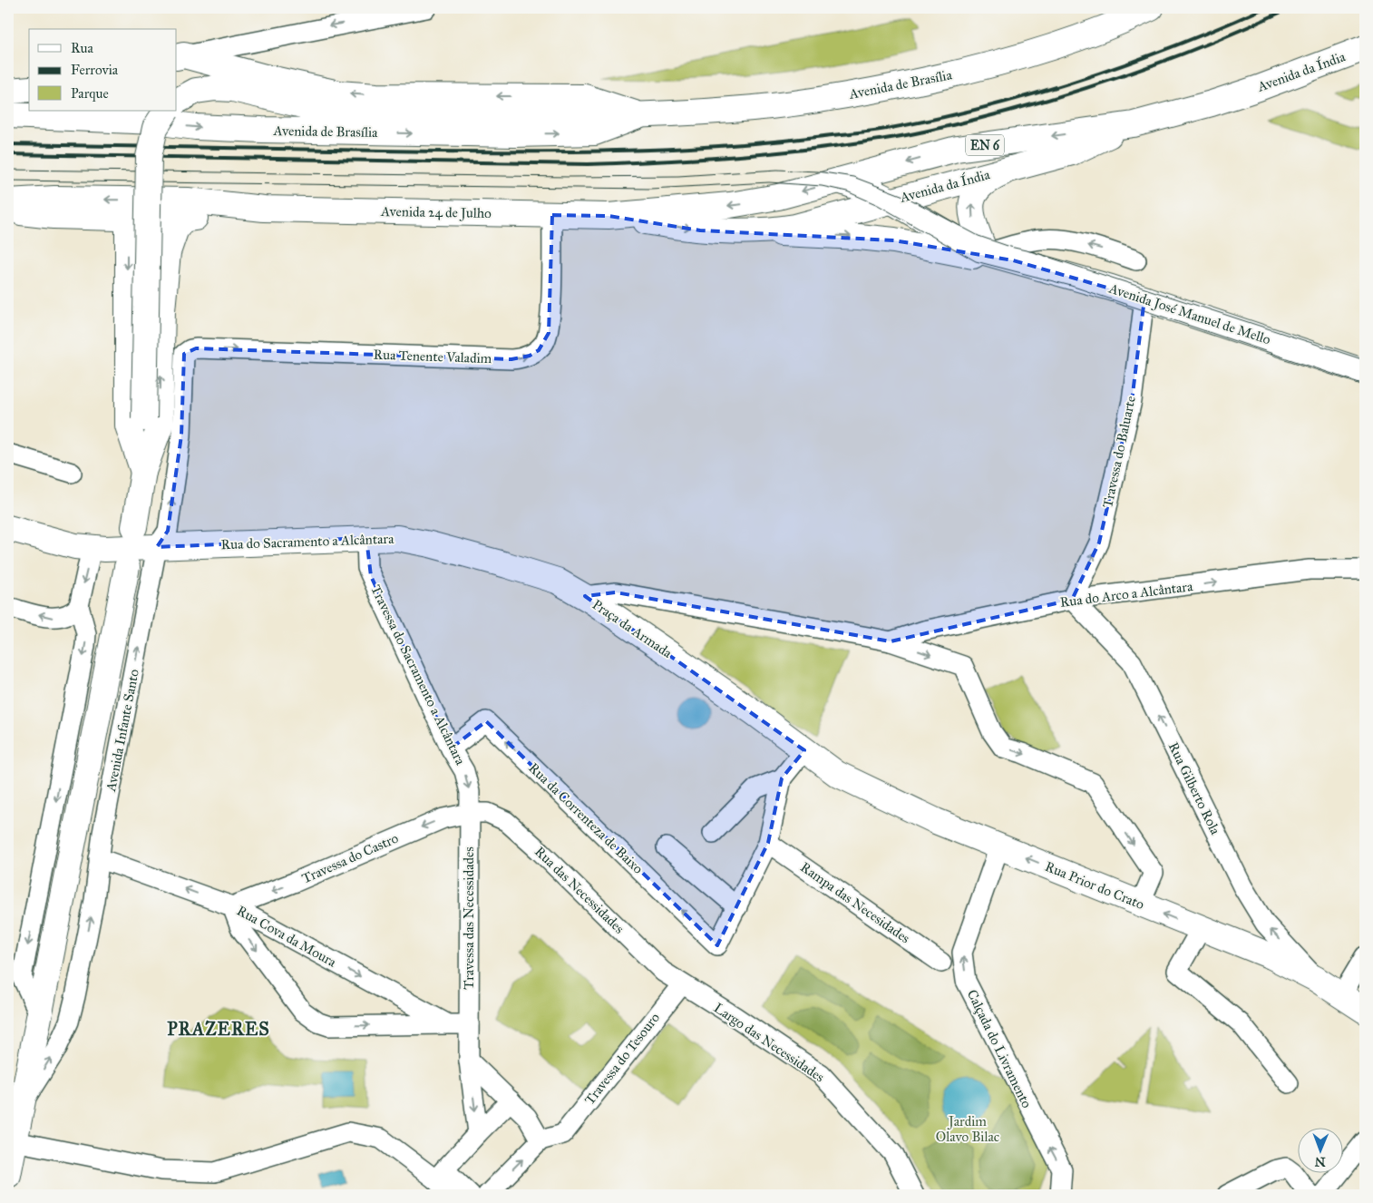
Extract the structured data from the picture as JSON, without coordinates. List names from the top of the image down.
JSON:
{
  "streets": {
    "main road": [
      "Avenida da Índia",
      "Avenida de Brasília",
      "EN 6",
      "Avenida 24 de Julho",
      "Avenida José Manuel de Mello",
      "Rua do Sacramento a Alcântara",
      "Praça da Armada",
      "Avenida Infante Santo",
      "Rua Prior do Crato"
    ],
    "street": [
      "Rua Tenente Valadim",
      "Travessa do Baluarte",
      "Rua do Arco a Alcântara",
      "Travessa do Sacramento a Alcântara",
      "Rua Gilberto Rola",
      "Rua da Correnteza de Baixo",
      "Travessa do Castro",
      "Rua das Necessidades",
      "Rampa das Necesidades",
      "Travessa das Necessidades",
      "Rua Cova da Moura",
      "Largo das Necessidades",
      "Calçada do Livramento",
      "Travessa do Tesouro"
    ]
  },
  "crossings": [
    ["Avenida da Índia", "Avenida 24 de Julho"],
    ["Avenida da Índia", "Avenida José Manuel de Mello"],
    ["Avenida 24 de Julho", "Avenida José Manuel de Mello"],
    ["Avenida 24 de Julho", "Rua Tenente Valadim"],
    ["Avenida José Manuel de Mello", "Travessa do Baluarte"],
    ["Rua Tenente Valadim", "Avenida Infante Santo"],
    ["Travessa do Baluarte", "Rua do Arco a Alcântara"],
    ["Travessa do Baluarte", "Rua Gilberto Rola"],
    ["Rua do Sacramento a Alcântara", "Praça da Armada"],
    ["Rua do Sacramento a Alcântara", "Travessa do Sacramento a Alcântara"],
    ["Rua do Sacramento a Alcântara", "Avenida Infante Santo"],
    ["Rua do Arco a Alcântara", "Praça da Armada"],
    ["Rua do Arco a Alcântara", "Rua Gilberto Rola"],
    ["Praça da Armada", "Rua Prior do Crato"],
    ["Travessa do Sacramento a Alcântara", "Rua da Correnteza de Baixo"],
    ["Travessa do Sacramento a Alcântara", "Travessa do Castro"],
    ["Travessa do Sacramento a Alcântara", "Rua das Necessidades"],
    ["Travessa do Sacramento a Alcântara", "Travessa das Necessidades"],
    ["Avenida Infante Santo", "Rua Cova da Moura"],
    ["Rua Gilberto Rola", "Rua Prior do Crato"],
    ["Travessa do Castro", "Rua das Necessidades"],
    ["Travessa do Castro", "Travessa das Necessidades"],
    ["Travessa do Castro", "Rua Cova da Moura"],
    ["Rua Prior do Crato", "Calçada do Livramento"],
    ["Rua das Necessidades", "Travessa das Necessidades"],
    ["Rua das Necessidades", "Largo das Necessidades"],
    ["Rua das Necessidades", "Travessa do Tesouro"],
    ["Largo das Necessidades", "Travessa do Tesouro"]
  ],
  "one_way": [
    "Travessa do Baluarte",
    "Rua do Arco a Alcântara",
    "Praça da Armada",
    "Rua Gilberto Rola",
    "Travessa do Castro",
    "Rua Prior do Crato",
    "Calçada do Livramento"
  ],
  "districts": ["PRAZERES"],
  "parks": ["Jardim Olavo Bilac"],
  "legend": ["Rua", "Ferrovia", "Parque"],
  "north": "bottom"
}
